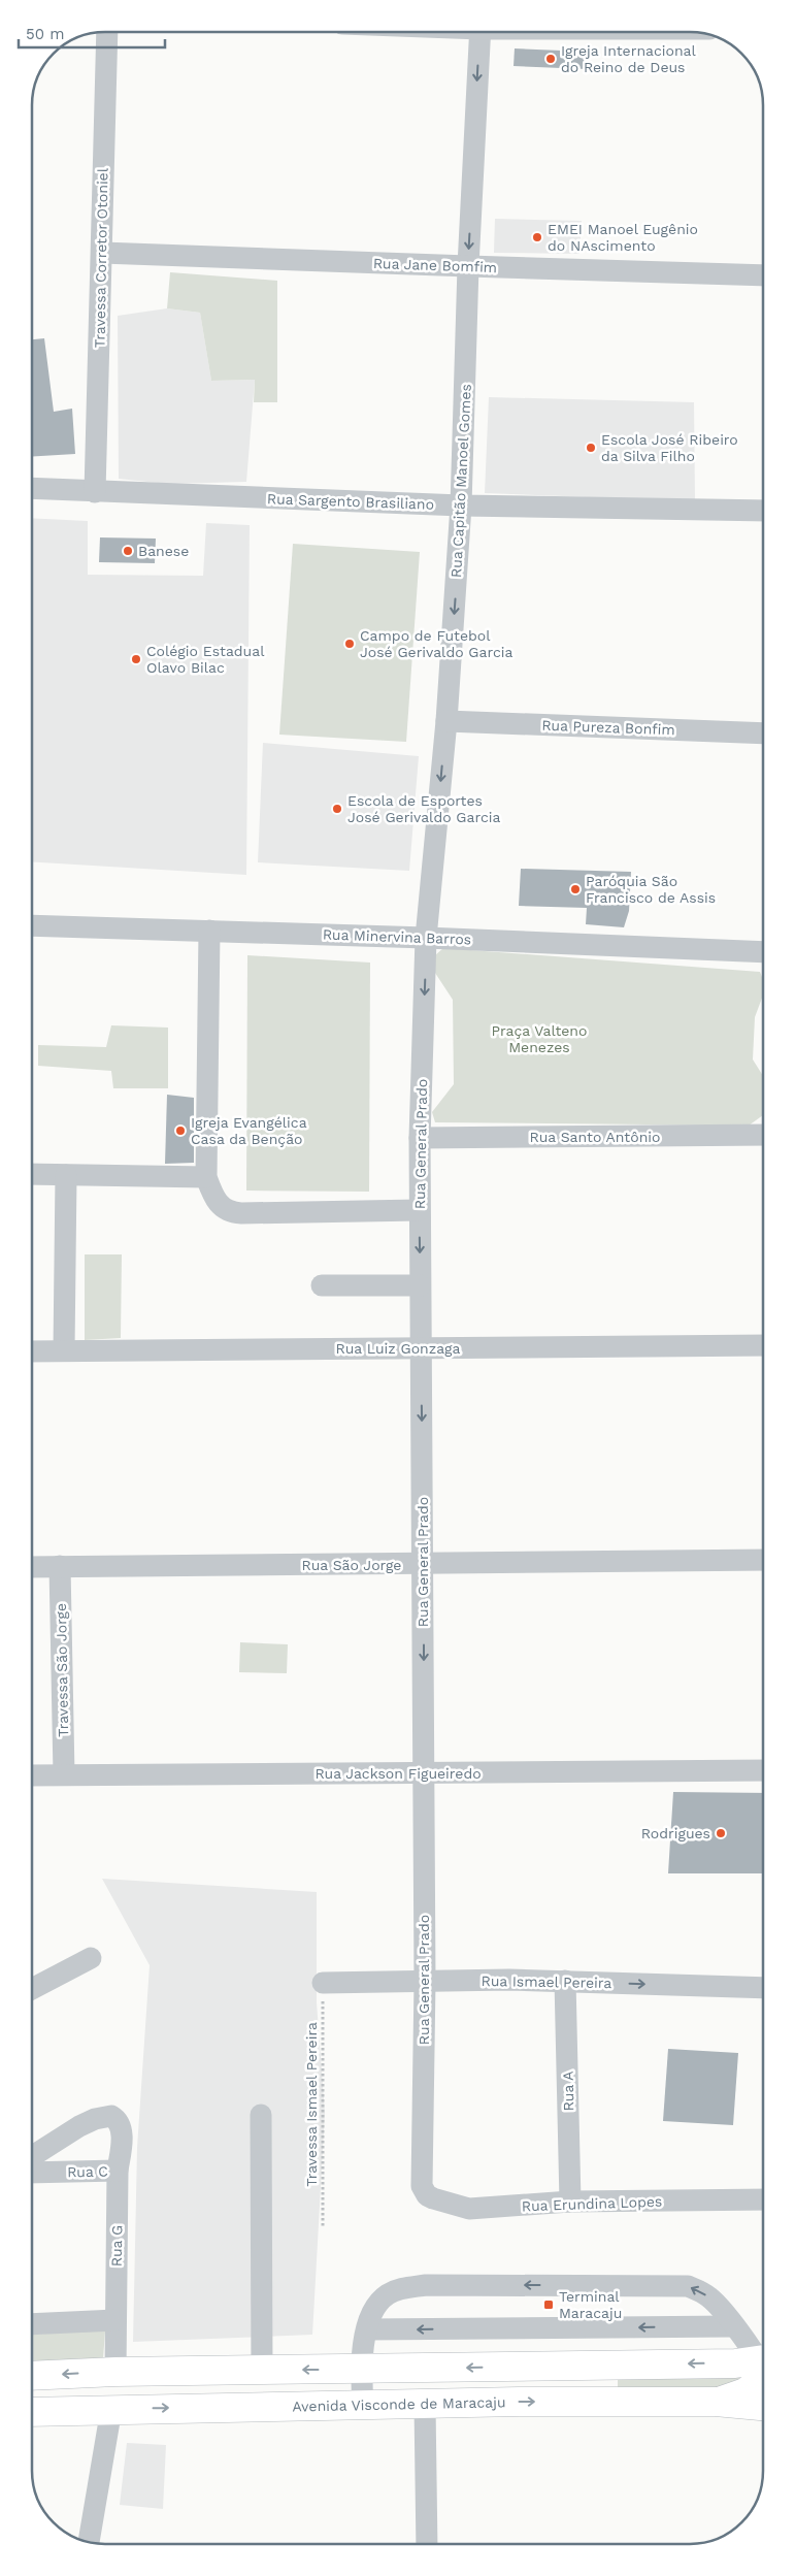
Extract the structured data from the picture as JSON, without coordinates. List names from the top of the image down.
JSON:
{
  "streets": {
    "main road": ["Avenida Visconde de Maracaju"],
    "street": [
      "Travessa Corretor Otoniel",
      "Rua Jane Bomfim",
      "Rua Capitão Manoel Gomes",
      "Rua Sargento Brasiliano",
      "Rua Pureza Bonfim",
      "Rua Minervina Barros",
      "Rua Santo Antônio",
      "Rua General Prado",
      "Rua Luiz Gonzaga",
      "Rua São Jorge",
      "Travessa São Jorge",
      "Rua Jackson Figueiredo",
      "Rua Ismael Pereira",
      "Rua A",
      "Rua C",
      "Rua Erundina Lopes",
      "Rua G"
    ],
    "path": ["Travessa Ismael Pereira"]
  },
  "crossings": [
    ["Travessa Corretor Otoniel", "Rua Jane Bomfim"],
    ["Travessa Corretor Otoniel", "Rua Sargento Brasiliano"],
    ["Rua Jane Bomfim", "Rua Capitão Manoel Gomes"],
    ["Rua Capitão Manoel Gomes", "Rua Sargento Brasiliano"],
    ["Rua Capitão Manoel Gomes", "Rua Pureza Bonfim"],
    ["Rua Capitão Manoel Gomes", "Rua Minervina Barros"],
    ["Rua Capitão Manoel Gomes", "Rua General Prado"],
    ["Rua Minervina Barros", "Rua General Prado"],
    ["Rua Santo Antônio", "Rua General Prado"],
    ["Rua General Prado", "Rua Luiz Gonzaga"],
    ["Rua General Prado", "Rua São Jorge"],
    ["Rua General Prado", "Rua Jackson Figueiredo"],
    ["Rua General Prado", "Rua Ismael Pereira"],
    ["Rua General Prado", "Rua Erundina Lopes"],
    ["Rua São Jorge", "Travessa São Jorge"],
    ["Travessa São Jorge", "Rua Jackson Figueiredo"],
    ["Rua Ismael Pereira", "Rua A"],
    ["Rua Ismael Pereira", "Travessa Ismael Pereira"],
    ["Rua A", "Rua Erundina Lopes"],
    ["Rua C", "Rua G"]
  ],
  "one_way": ["Rua Capitão Manoel Gomes", "Rua General Prado", "Rua Ismael Pereira"],
  "parks": ["Praça Valteno Menezes"],
  "places": {
    "other": [
      "Igreja Internacional do Reino de Deus",
      "EMEI Manoel Eugênio do NAscimento",
      "Escola José Ribeiro da Silva Filho",
      "Banese",
      "Campo de Futebol José Gerivaldo Garcia",
      "Colégio Estadual Olavo Bilac",
      "Escola de Esportes José Gerivaldo Garcia",
      "Paróquia São Francisco de Assis",
      "Igreja Evangélica Casa da Benção",
      "Rodrigues"
    ],
    "transit": ["Terminal Maracaju"]
  },
  "scale_bar": "50 m"
}
